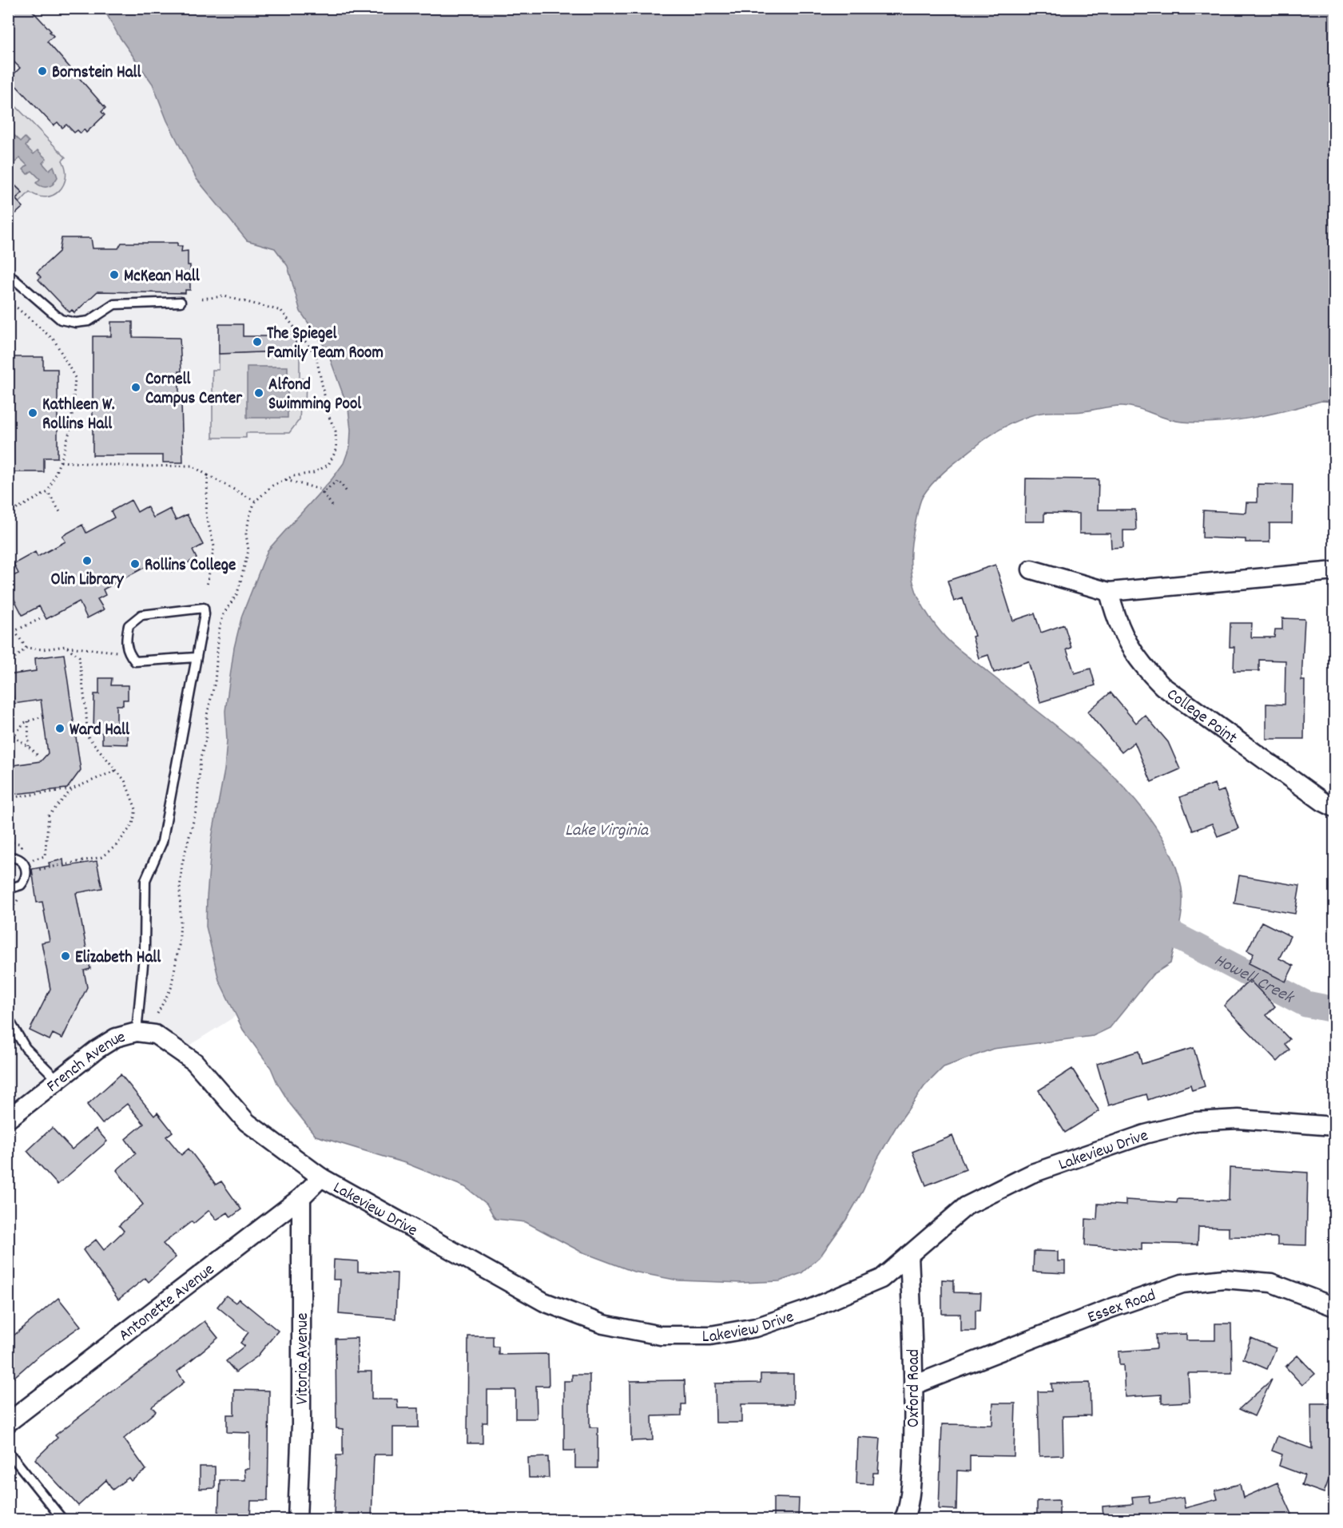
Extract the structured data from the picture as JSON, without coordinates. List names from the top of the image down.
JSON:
{
  "streets": {
    "street": [
      "College Point",
      "French Avenue",
      "Lakeview Drive",
      "Antonette Avenue",
      "Essex Road",
      "Vitoria Avenue",
      "Oxford Road"
    ]
  },
  "crossings": [
    ["French Avenue", "Lakeview Drive"],
    ["Lakeview Drive", "Antonette Avenue"],
    ["Lakeview Drive", "Oxford Road"],
    ["Antonette Avenue", "Vitoria Avenue"],
    ["Essex Road", "Oxford Road"]
  ],
  "water": ["Lake Virginia", "Howell Creek"],
  "places": [
    "Bornstein Hall",
    "McKean Hall",
    "The Spiegel Family Team Room",
    "Cornell Campus Center",
    "Alfond Swimming Pool",
    "Kathleen W. Rollins Hall",
    "Olin Library",
    "Rollins College",
    "Ward Hall",
    "Elizabeth Hall"
  ]
}
